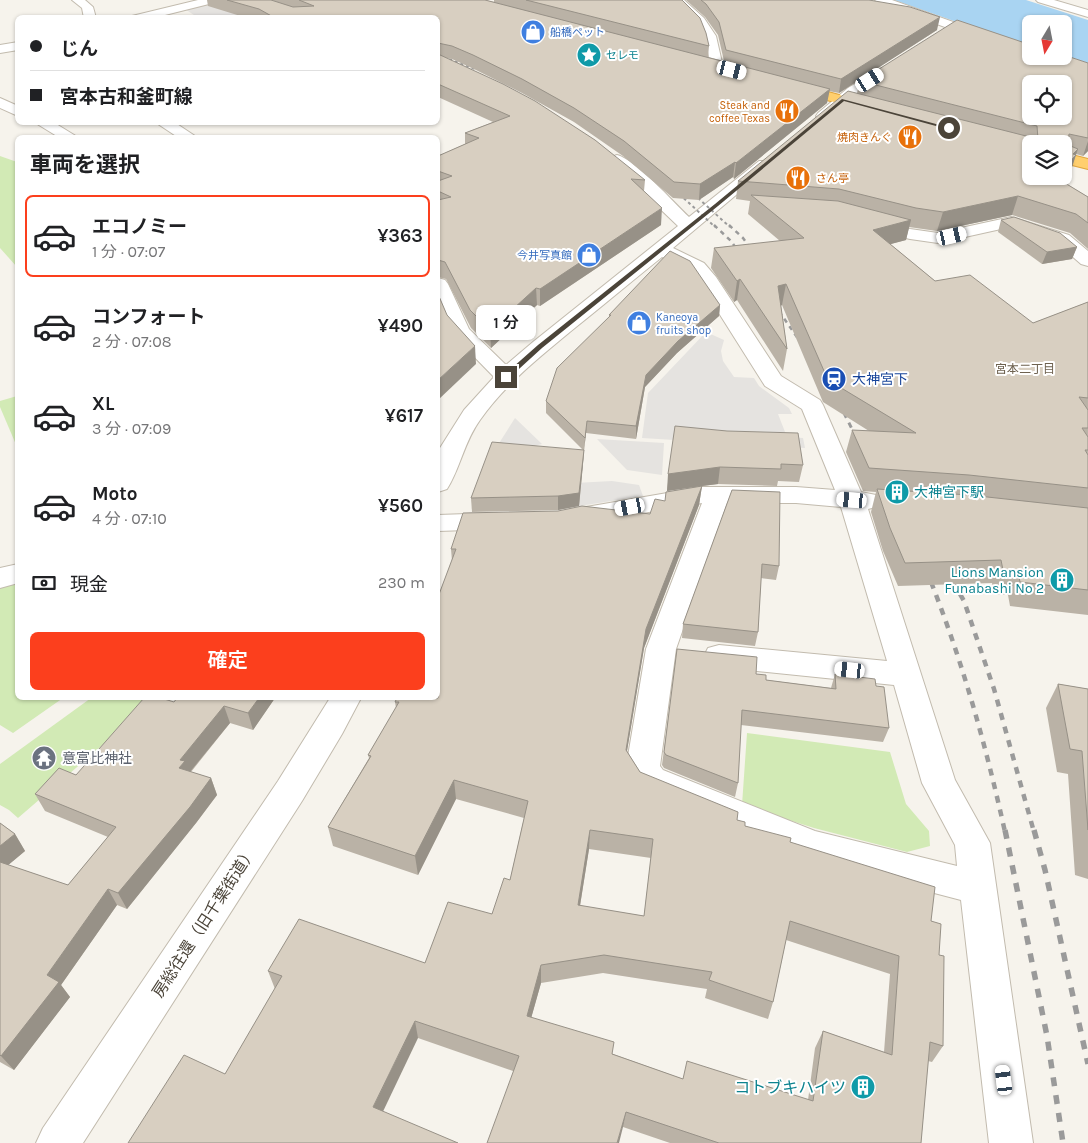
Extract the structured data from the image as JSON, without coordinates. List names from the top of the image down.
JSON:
{
  "streets": {
    "street": ["房総往還（旧千葉街道）"]
  },
  "districts": ["宮本二丁目"],
  "places": {
    "shop": ["船橋ペット", "今井写真館", "Kaneoya fruits shop"],
    "place": ["セレモ"],
    "restaurant": ["Steak and coffee Texas", "焼肉きんぐ", "さん亭"],
    "station": ["大神宮下"],
    "building": ["大神宮下駅", "Lions Mansion Funabashi No 2", "コトブキハイツ"],
    "temple": ["意富比神社"]
  },
  "north": "bottom",
  "page": {
    "banner": ["じん", "宮本古和釜町線"],
    "heading": "車両を選択",
    "list": [
      {
        "name": "エコノミー",
        "note": "1 分 · 07:07",
        "value": "¥363"
      },
      {
        "name": "コンフォート",
        "note": "2 分 · 07:08",
        "value": "¥490"
      },
      {
        "name": "XL",
        "note": "3 分 · 07:09",
        "value": "¥617"
      },
      {
        "name": "Moto",
        "note": "4 分 · 07:10",
        "value": "¥560"
      }
    ],
    "bubble": "1 分",
    "pay": ["現金", "230 m"],
    "buttons": "確定"
  }
}
